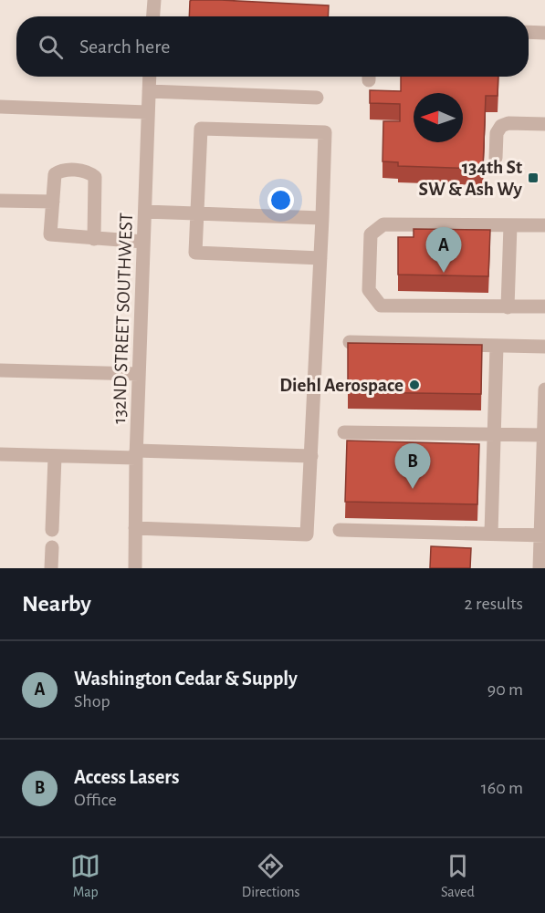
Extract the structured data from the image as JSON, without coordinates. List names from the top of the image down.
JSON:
{
  "streets": {
    "street": ["132ND STREET SOUTHWEST"]
  },
  "places": {
    "transit": ["134th St SW & Ash Wy"],
    "other": ["Diehl Aerospace"]
  },
  "north": "left",
  "page": {
    "search": "Search here",
    "pins": ["A", "B"],
    "heading": ["Nearby", "2 results"],
    "list": [
      {
        "mark": "A",
        "name": "Washington Cedar & Supply",
        "note": "Shop",
        "value": "90 m"
      },
      {
        "mark": "B",
        "name": "Access Lasers",
        "note": "Office",
        "value": "160 m"
      }
    ],
    "nav": ["Map", "Directions", "Saved"]
  }
}
